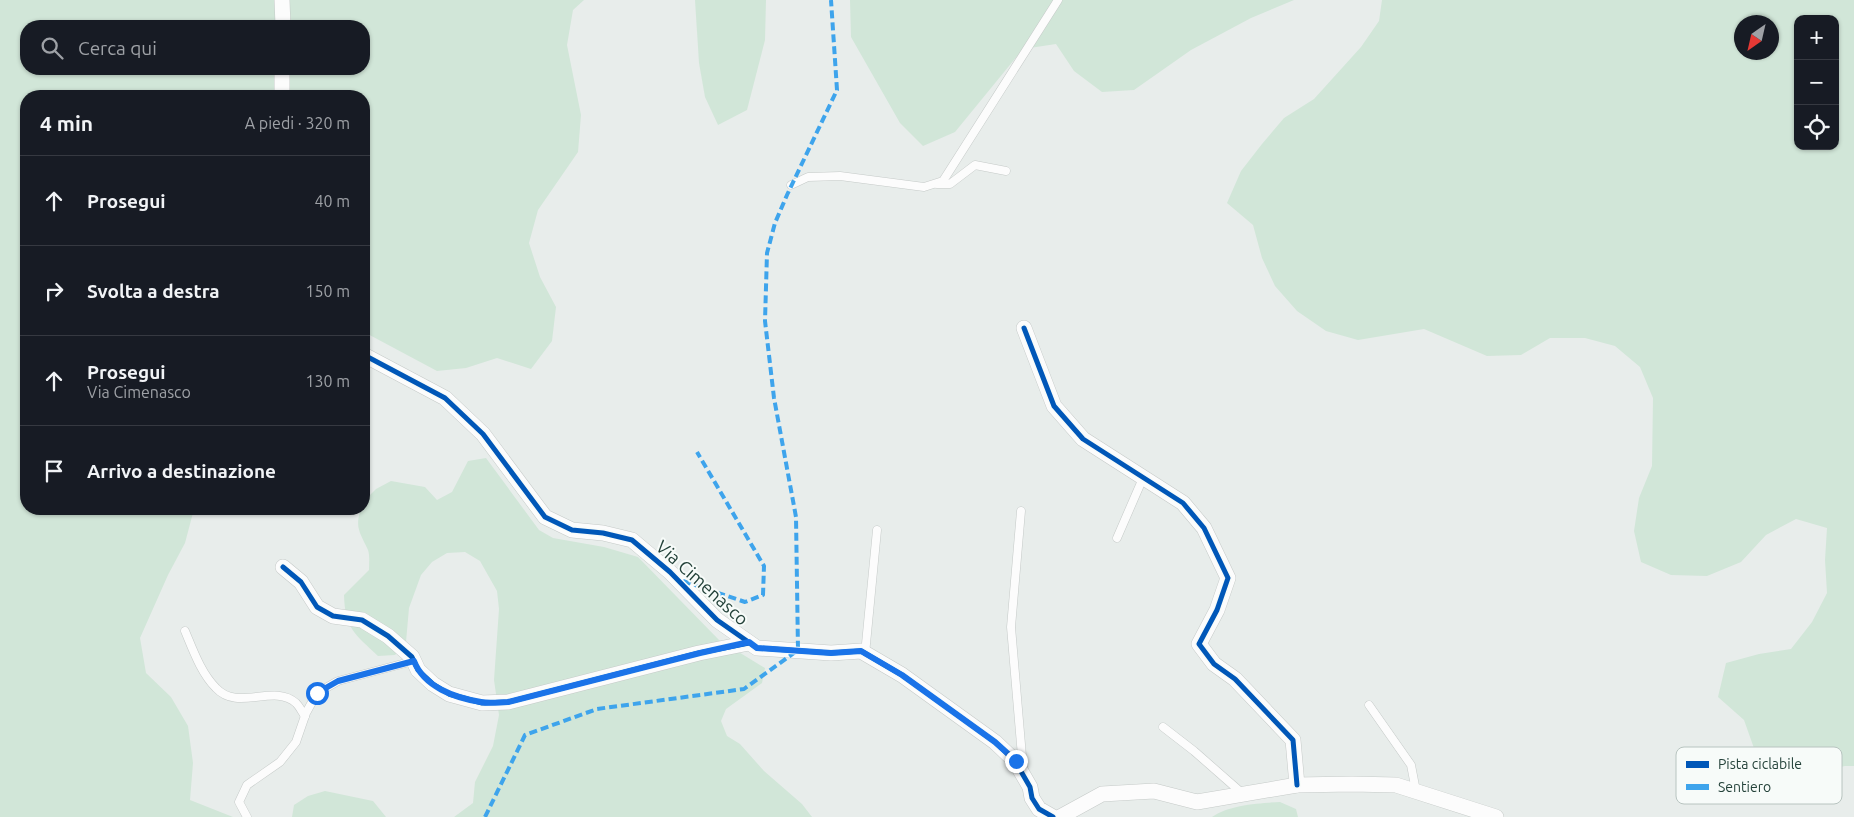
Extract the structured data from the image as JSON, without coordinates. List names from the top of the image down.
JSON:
{
  "streets": {
    "street": ["Via Cimenasco"]
  },
  "legend": ["Pista ciclabile", "Sentiero"],
  "north": "bottom left",
  "page": {
    "map_buttons": ["+", "−"],
    "search": "Cerca qui",
    "heading": ["4 min", "A piedi · 320 m"],
    "list": [
      ["Prosegui", "40 m"],
      ["Svolta a destra", "150 m"],
      ["Prosegui", "Via Cimenasco", "130 m"],
      "Arrivo a destinazione"
    ]
  }
}
